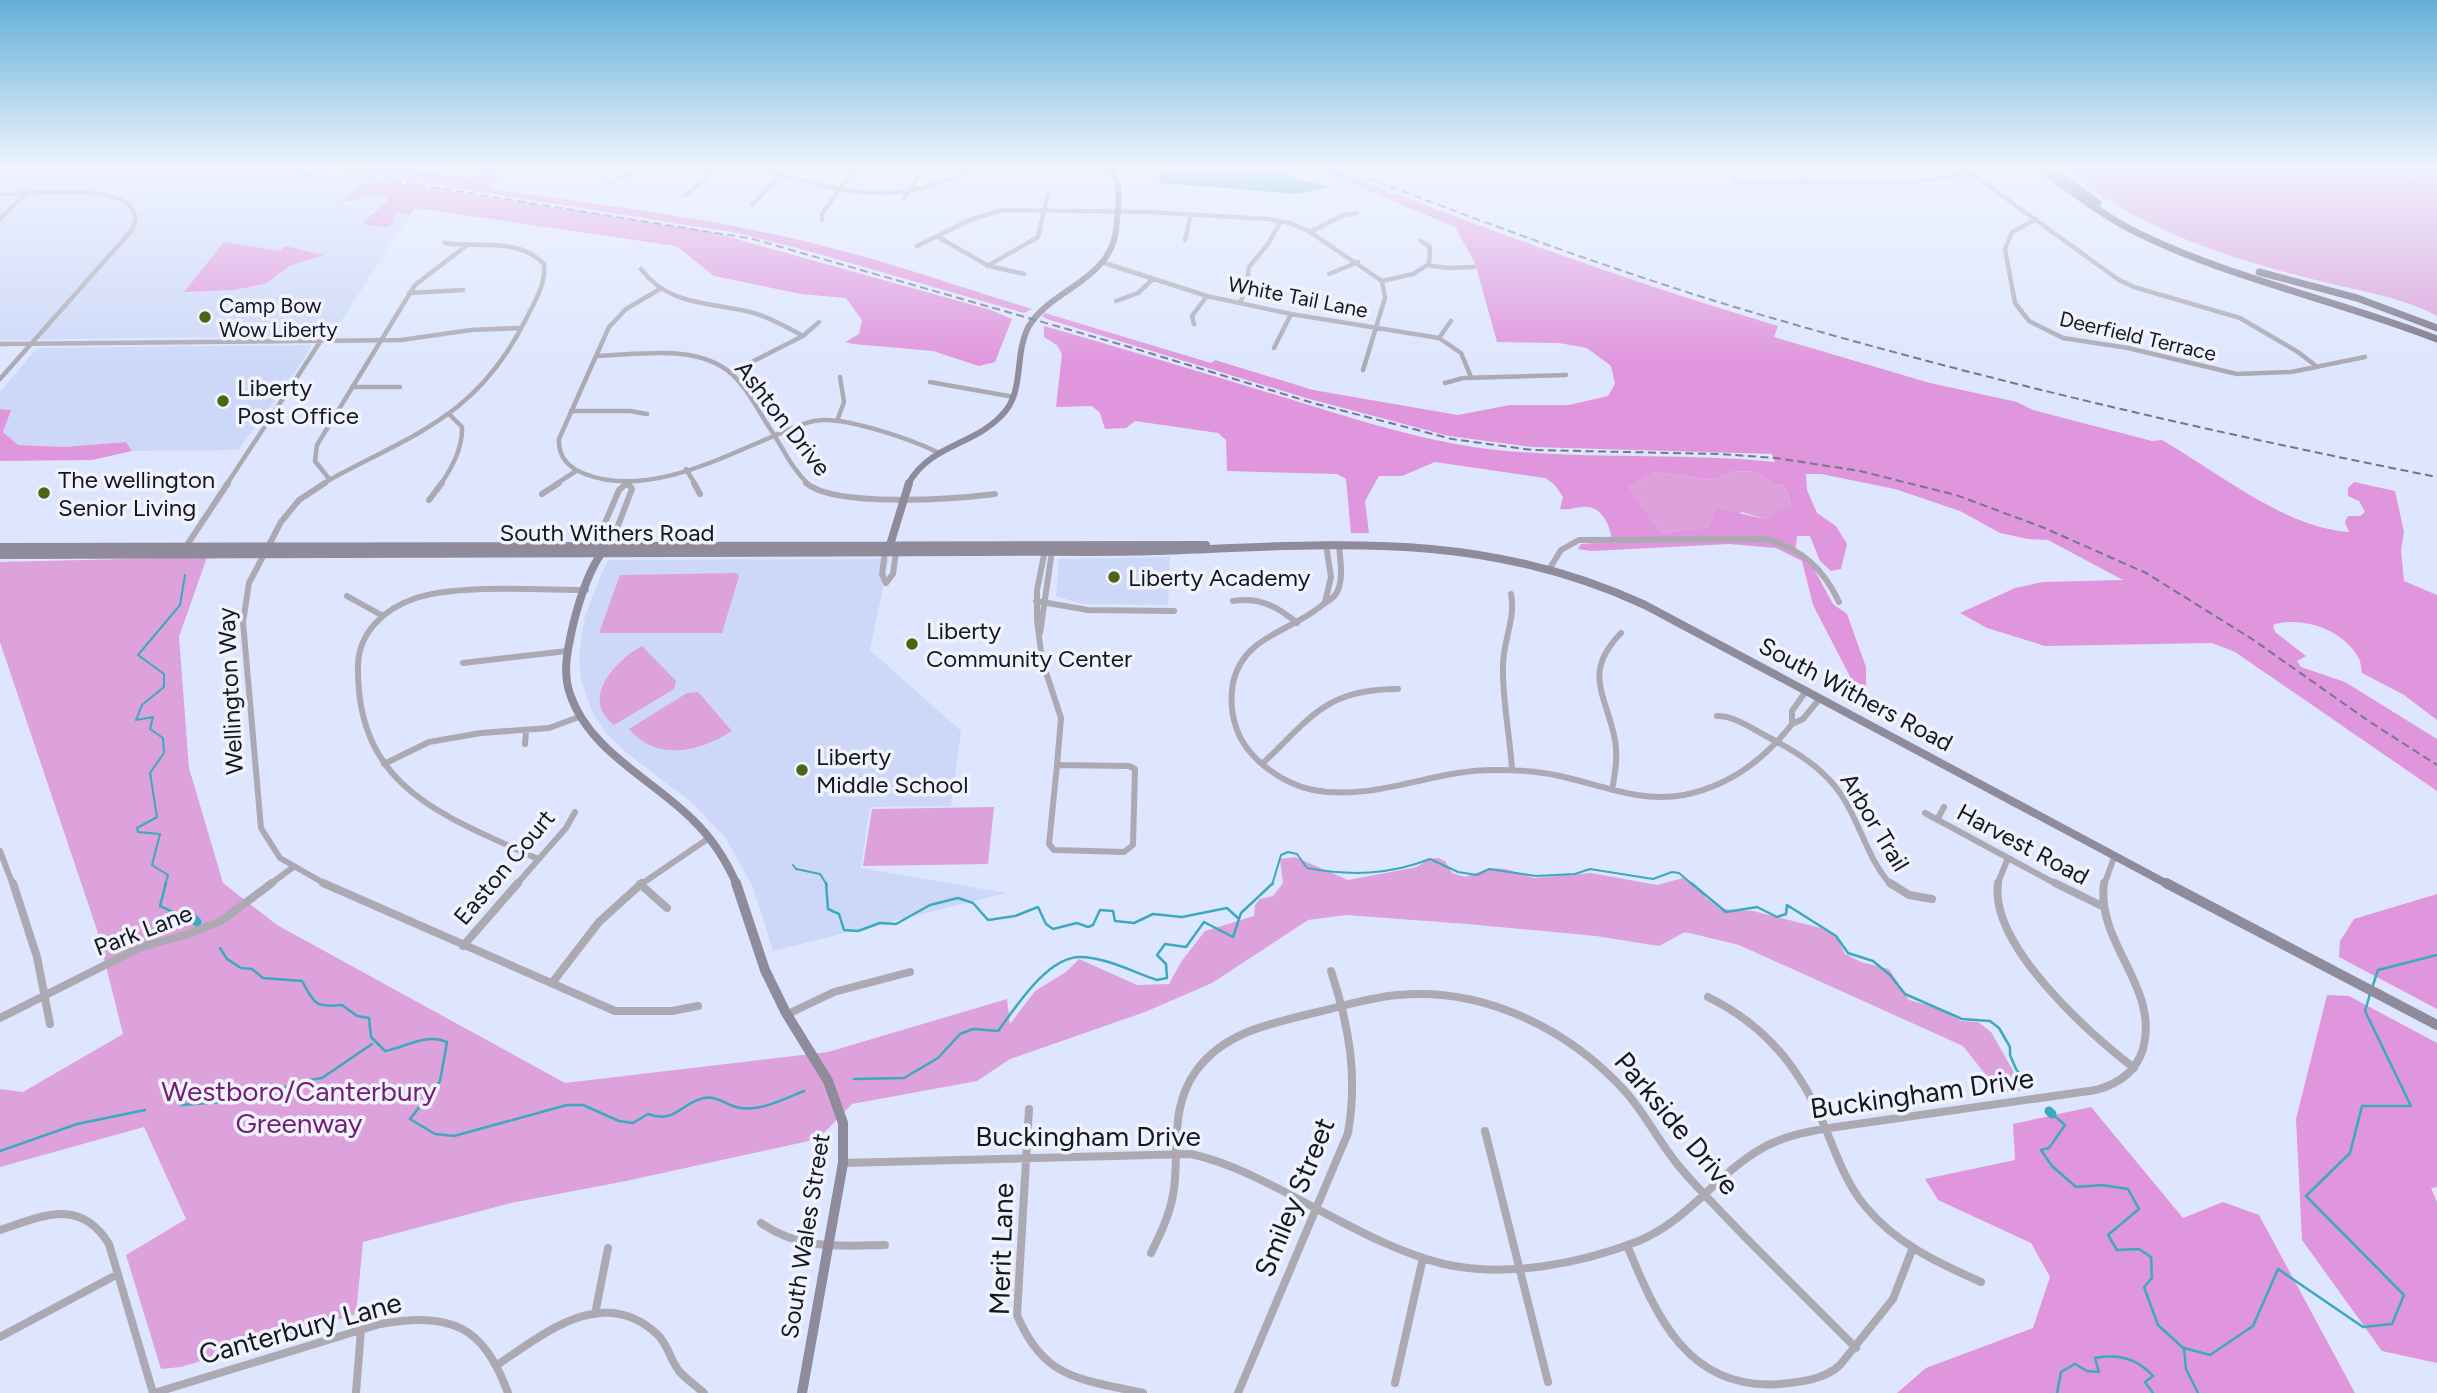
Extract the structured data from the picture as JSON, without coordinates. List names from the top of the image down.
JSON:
{
  "streets": {
    "main road": ["South Withers Road", "South Wales Street"],
    "street": [
      "White Tail Lane",
      "Deerfield Terrace",
      "Ashton Drive",
      "Wellington Way",
      "Arbor Trail",
      "Harvest Road",
      "Easton Court",
      "Park Lane",
      "Buckingham Drive",
      "Parkside Drive",
      "Smiley Street",
      "Merit Lane",
      "Canterbury Lane"
    ]
  },
  "crossings": [
    ["South Withers Road", "Wellington Way"],
    ["South Withers Road", "South Wales Street"],
    ["Wellington Way", "Easton Court"],
    ["Wellington Way", "Park Lane"],
    ["Buckingham Drive", "Parkside Drive"],
    ["Buckingham Drive", "Smiley Street"],
    ["Buckingham Drive", "South Wales Street"],
    ["Buckingham Drive", "Merit Lane"],
    ["Parkside Drive", "Smiley Street"]
  ],
  "parks": ["Westboro/Canterbury Greenway"],
  "places": [
    "Camp Bow Wow Liberty",
    "Liberty Post Office",
    "The wellington Senior Living",
    "Liberty Academy",
    "Liberty Community Center",
    "Liberty Middle School"
  ]
}
